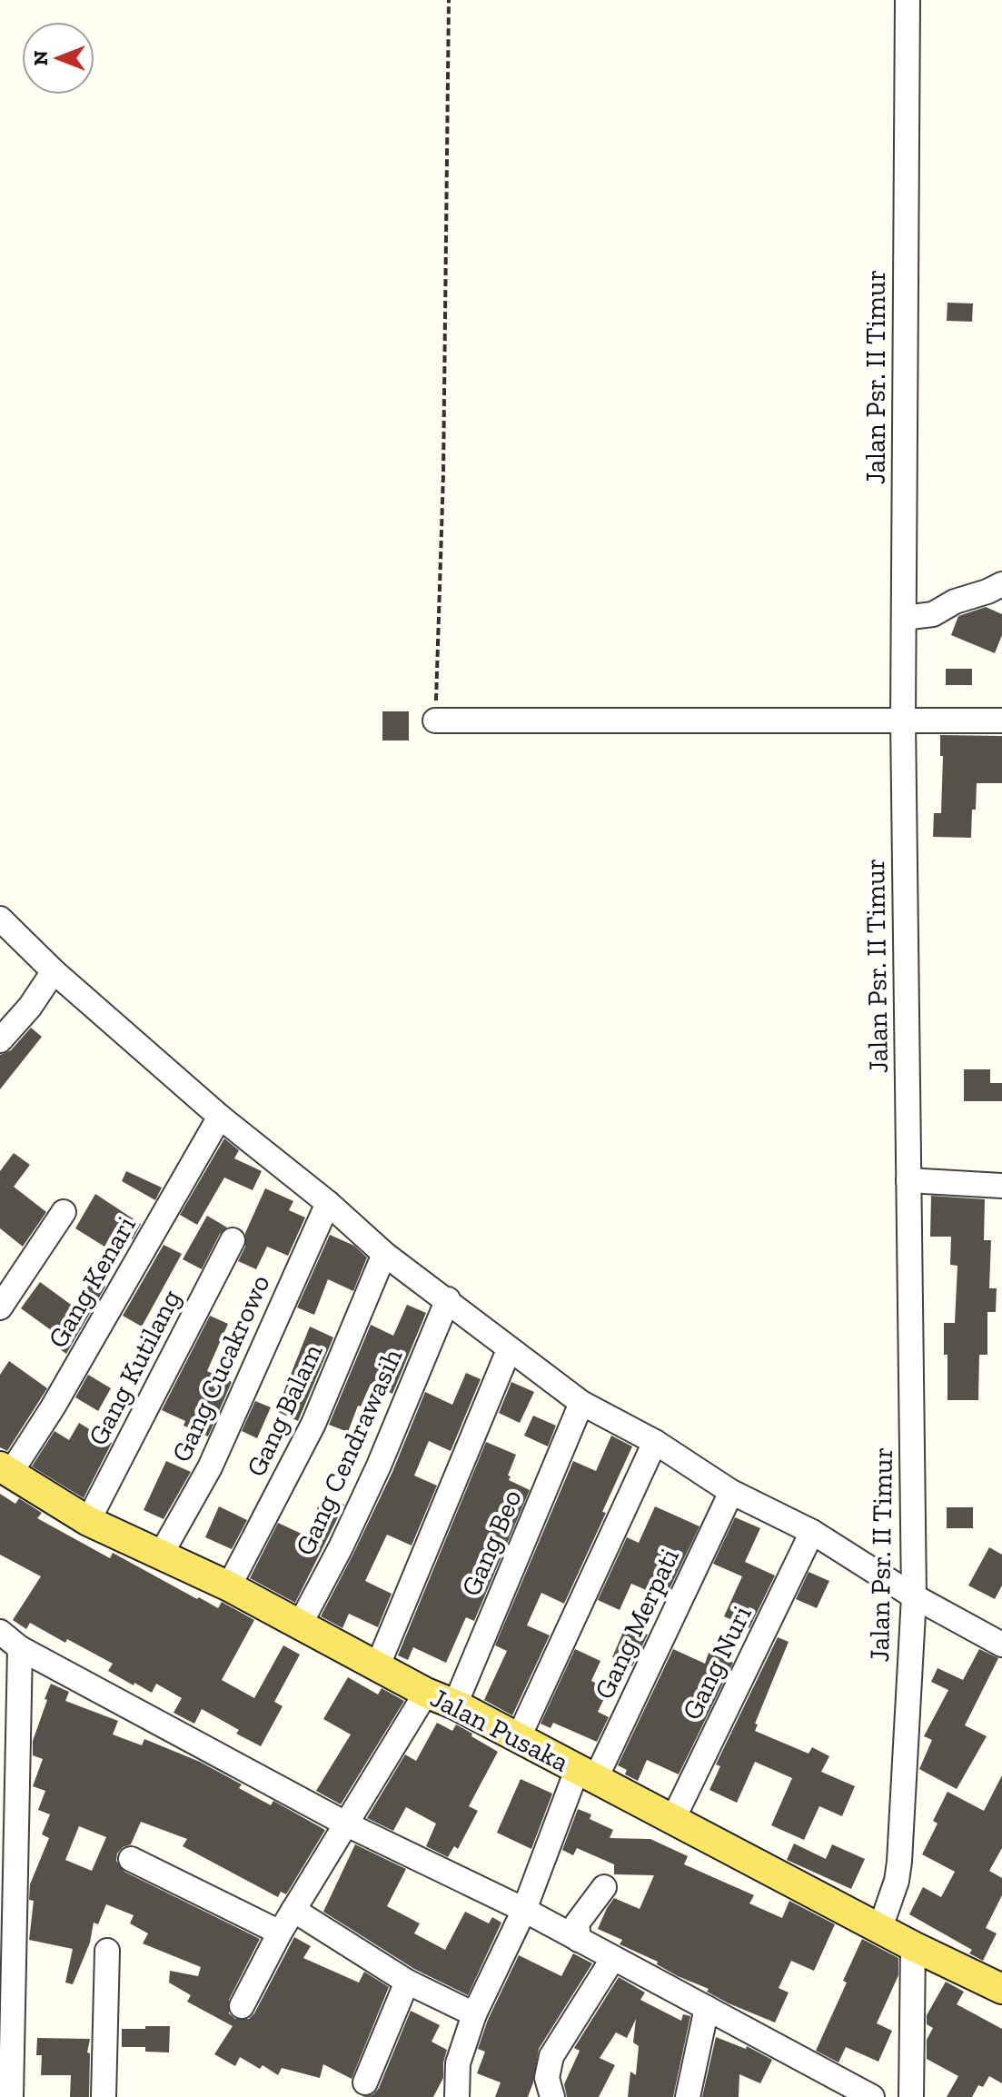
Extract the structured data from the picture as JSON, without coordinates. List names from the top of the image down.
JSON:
{
  "streets": {
    "main road": ["Jalan Pusaka"],
    "street": [
      "Jalan Psr. II Timur",
      "Gang Kenari",
      "Gang Kutilang",
      "Gang Cucakrowo",
      "Gang Balam",
      "Gang Cendrawasih",
      "Gang Beo",
      "Gang Merpati",
      "Gang Nuri"
    ]
  },
  "crossings": [
    ["Jalan Psr. II Timur", "Jalan Pusaka"],
    ["Gang Kenari", "Jalan Pusaka"],
    ["Gang Kutilang", "Jalan Pusaka"],
    ["Gang Cucakrowo", "Jalan Pusaka"],
    ["Gang Balam", "Jalan Pusaka"],
    ["Gang Cendrawasih", "Jalan Pusaka"],
    ["Gang Beo", "Jalan Pusaka"],
    ["Gang Merpati", "Jalan Pusaka"],
    ["Gang Nuri", "Jalan Pusaka"]
  ],
  "north": "left"
}
